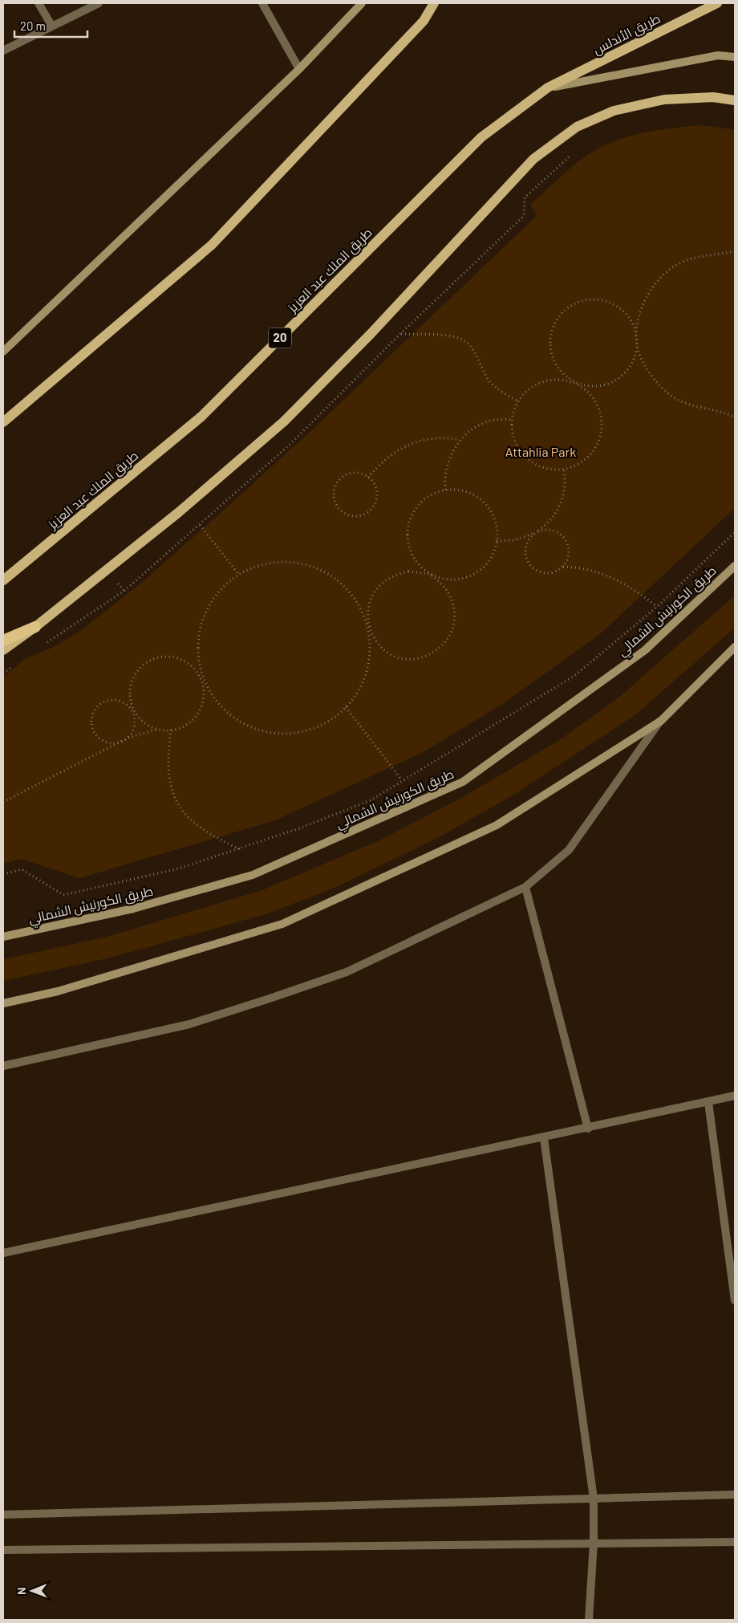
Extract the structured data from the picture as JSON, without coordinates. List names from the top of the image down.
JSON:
{
  "streets": {
    "main road": [
      "طريق الأندلس",
      "طريق الملك عبد العزيز",
      "20",
      "طريق الكورنيش الشمالي"
    ]
  },
  "crossings": [
    ["طريق الأندلس", "طريق الملك عبد العزيز"]
  ],
  "parks": ["Attahlia Park"],
  "scale_bar": "20 m",
  "north": "left"
}
